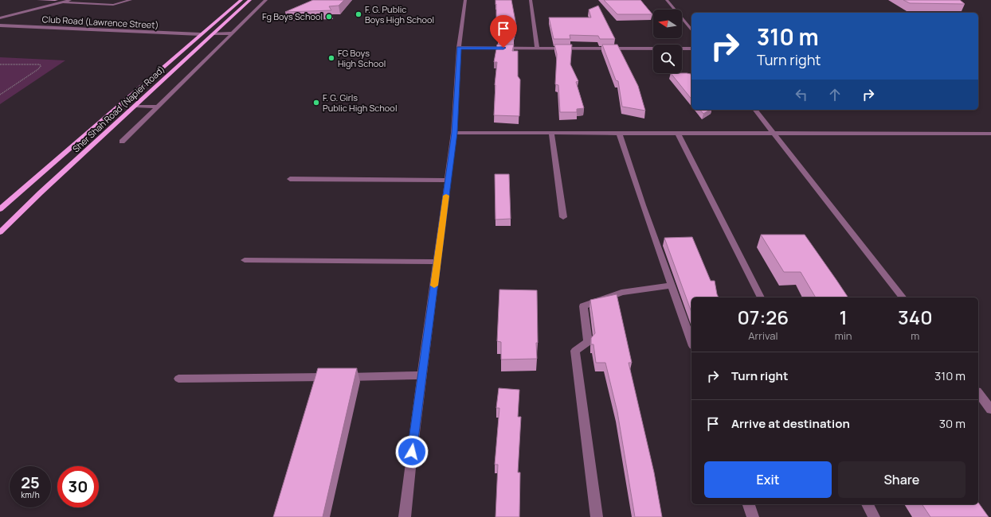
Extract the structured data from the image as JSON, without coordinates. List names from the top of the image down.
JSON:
{
  "streets": {
    "main road": ["Sher Shah Road (Napier Road)"],
    "street": ["Club Road (Lawrence Street)"]
  },
  "crossings": [
    ["Club Road (Lawrence Street)", "Sher Shah Road (Napier Road)"]
  ],
  "places": [
    "F. G. Public Boys High School",
    "Fg Boys School",
    "FG Boys High School",
    "F. G. Girls Public High School"
  ],
  "north": "left",
  "page": {
    "turn": ["310 m", "Turn right"],
    "eta": [
      "07:26",
      "Arrival",
      "1",
      "min",
      "340",
      "m"
    ],
    "list": [
      {
        "name": "Turn right",
        "value": "310 m"
      },
      {
        "name": "Arrive at destination",
        "value": "30 m"
      }
    ],
    "buttons": ["Exit", "Share"],
    "speed": "25 km/h",
    "limit": "30"
  }
}
